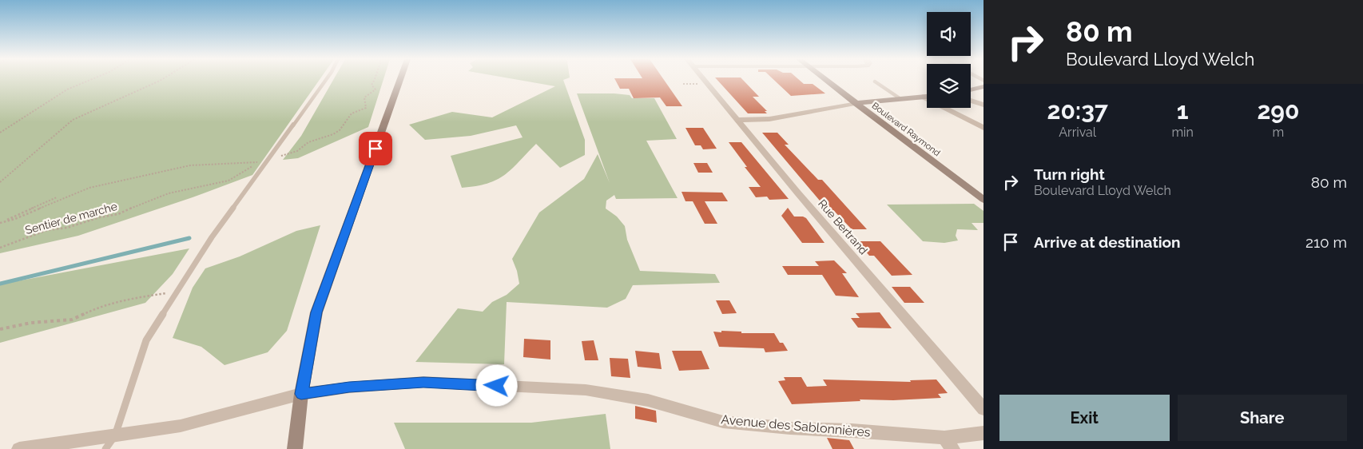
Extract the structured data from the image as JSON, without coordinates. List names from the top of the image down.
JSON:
{
  "streets": {
    "main road": ["Boulevard Raymond"],
    "street": ["Rue Bertrand", "Avenue des Sablonnières"],
    "path": ["Sentier de marche"]
  },
  "page": {
    "turn": ["80 m", "Boulevard Lloyd Welch"],
    "eta": [
      "20:37",
      "Arrival",
      "1",
      "min",
      "290",
      "m"
    ],
    "list": [
      {
        "name": "Turn right",
        "note": "Boulevard Lloyd Welch",
        "value": "80 m"
      },
      {
        "name": "Arrive at destination",
        "value": "210 m"
      }
    ],
    "buttons": ["Exit", "Share"]
  }
}
